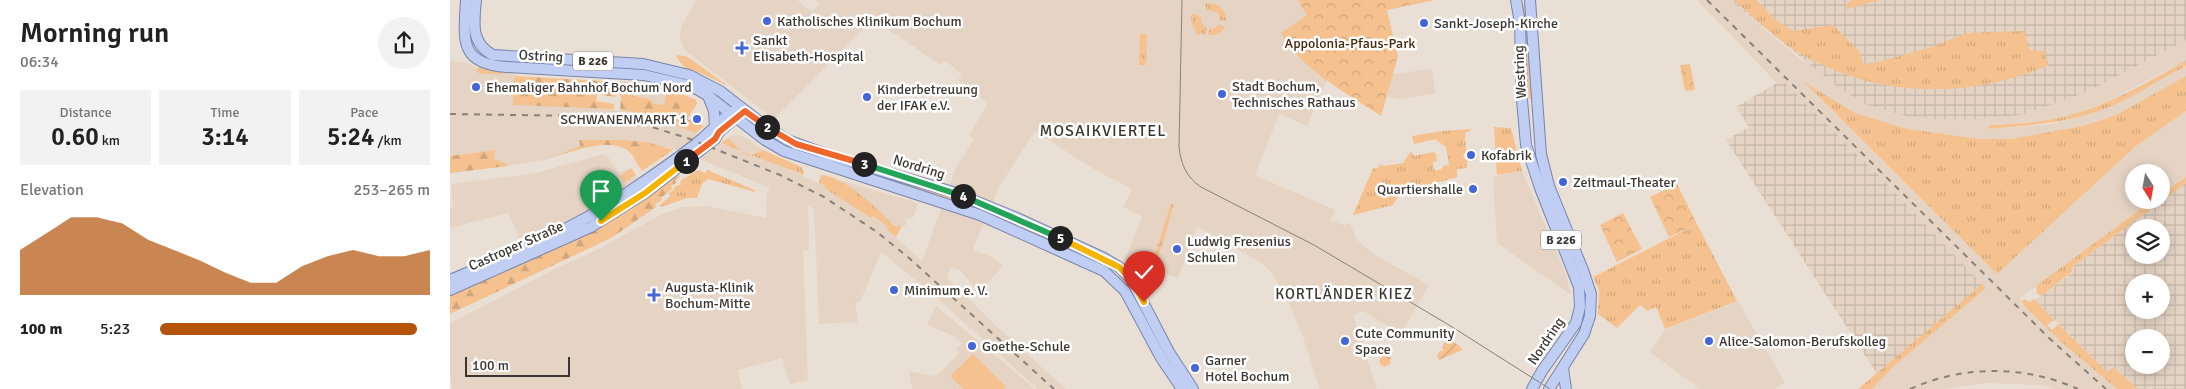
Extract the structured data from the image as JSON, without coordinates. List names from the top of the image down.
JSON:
{
  "streets": {
    "main road": [
      "Ostring",
      "B 226",
      "Westring",
      "Nordring",
      "Castroper Straße"
    ]
  },
  "crossings": [
    ["Ostring", "B 226"],
    ["Ostring", "Nordring"],
    ["B 226", "Nordring"],
    ["B 226", "Castroper Straße"],
    ["Westring", "Nordring"],
    ["Nordring", "Castroper Straße"]
  ],
  "districts": ["MOSAIKVIERTEL", "KORTLÄNDER KIEZ"],
  "parks": ["Appolonia-Pfaus-Park"],
  "places": {
    "other": [
      "Katholisches Klinikum Bochum",
      "Sankt-Joseph-Kirche",
      "Ehemaliger Bahnhof Bochum Nord",
      "Stadt Bochum, Technisches Rathaus",
      "Kinderbetreuung der IFAK e.V.",
      "SCHWANENMARKT 1",
      "Kofabrik",
      "Zeitmaul-Theater",
      "Quartiershalle",
      "Ludwig Fresenius Schulen",
      "Minimum e. V.",
      "Cute Community Space",
      "Alice-Salomon-Berufskolleg",
      "Goethe-Schule",
      "Garner Hotel Bochum"
    ],
    "health": ["Sankt Elisabeth-Hospital", "Augusta-Klinik Bochum-Mitte"]
  },
  "scale_bar": "100 m",
  "north": "bottom",
  "page": {
    "heading": ["Morning run", "06:34"],
    "stats": [
      ["Distance", "0.60 km"],
      ["Time", "3:14"],
      ["Pace", "5:24 /km"]
    ],
    "pins": [
      "2",
      "1",
      "3",
      "4",
      "5"
    ],
    "map_buttons": ["+", "−"],
    "chart": ["Elevation", "253–265 m"],
    "list": [
      {
        "name": "100 m",
        "note": "5:23"
      }
    ],
    "scale": "100 m"
  }
}
